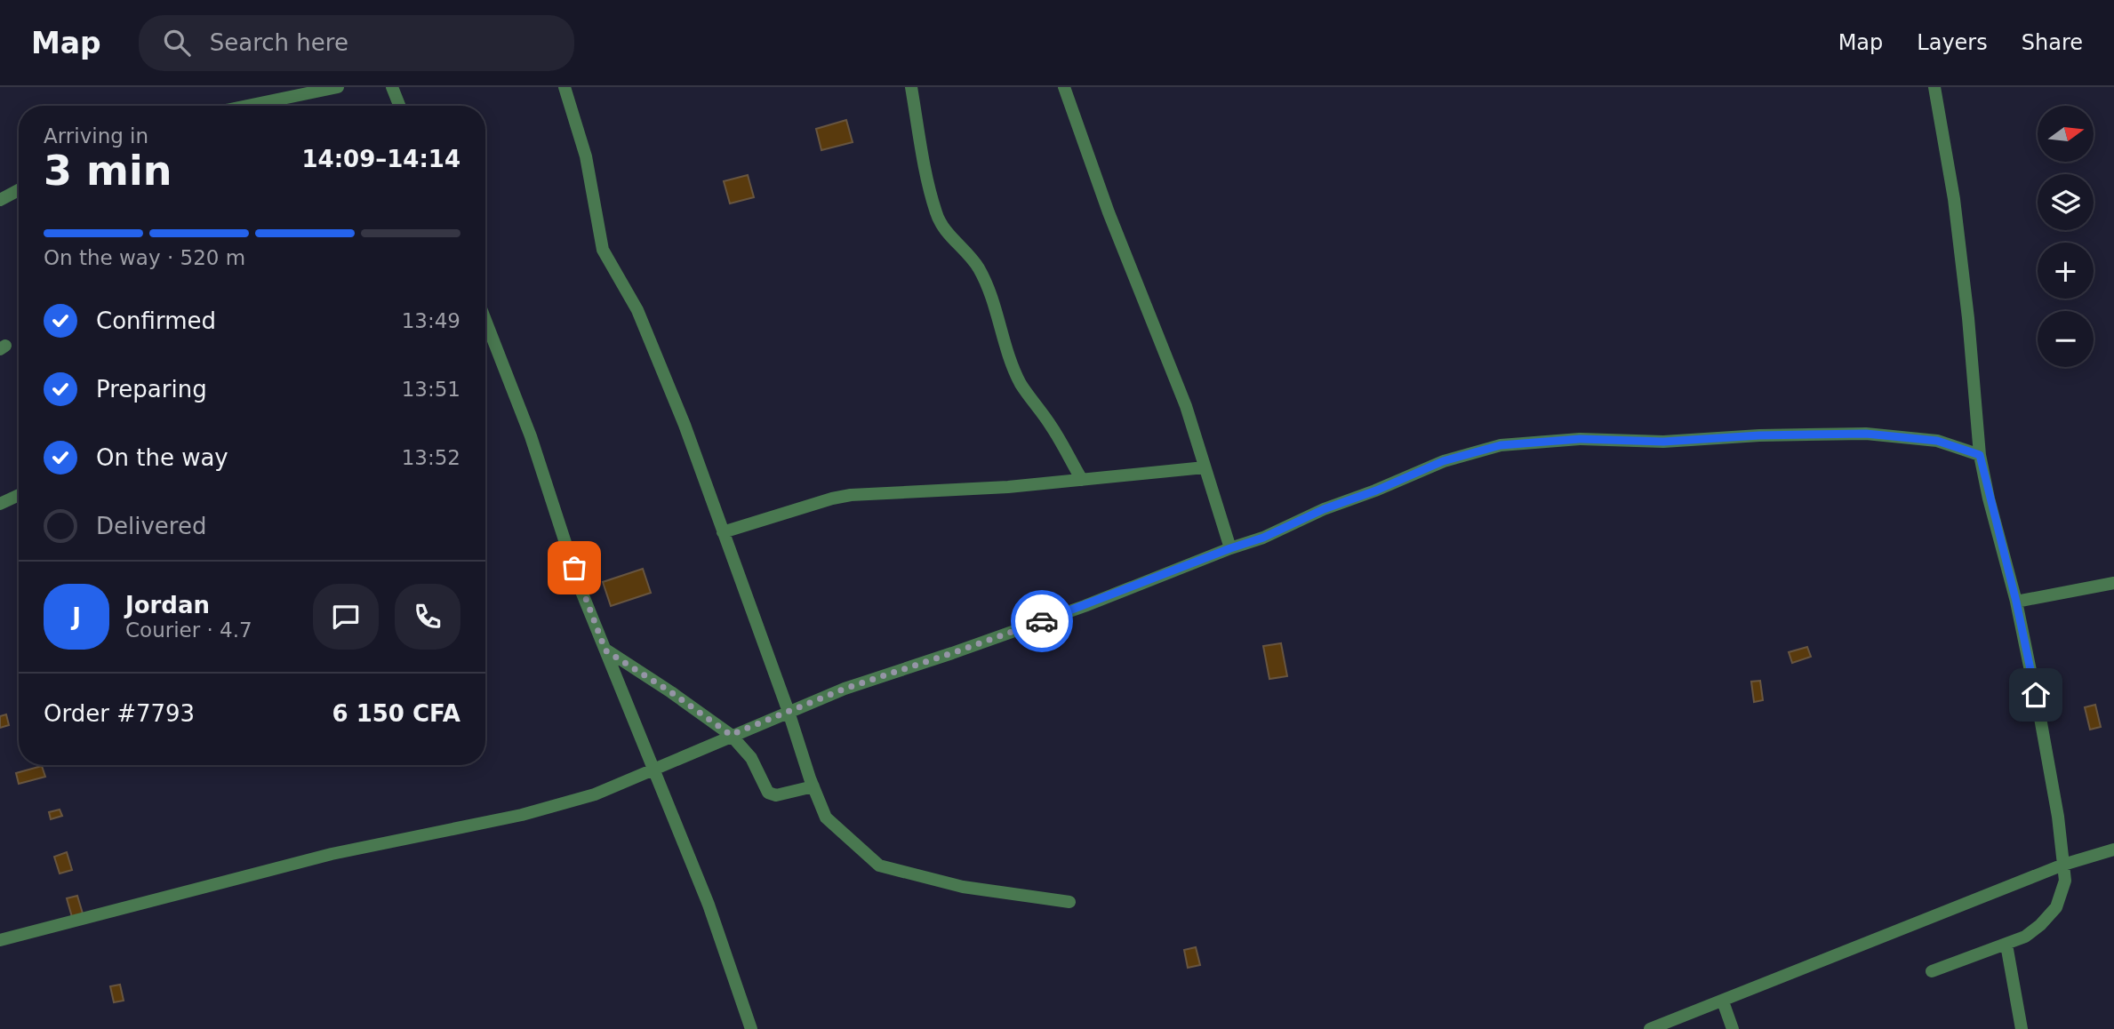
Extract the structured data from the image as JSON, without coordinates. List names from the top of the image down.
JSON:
{
  "north": "right",
  "page": {
    "header": "Map",
    "search": "Search here",
    "nav": ["Map", "Layers", "Share"],
    "map_buttons": ["+", "−"],
    "heading": ["3 min", "Arriving in", "14:09–14:14"],
    "panel": [
      "Jordan",
      "Courier · 4.7",
      "Order #7793",
      "6 150 CFA"
    ],
    "bar": "On the way · 520 m",
    "list": [
      ["Confirmed", "13:49"],
      ["Preparing", "13:51"],
      ["On the way", "13:52"],
      "Delivered"
    ],
    "round": "J"
  }
}
